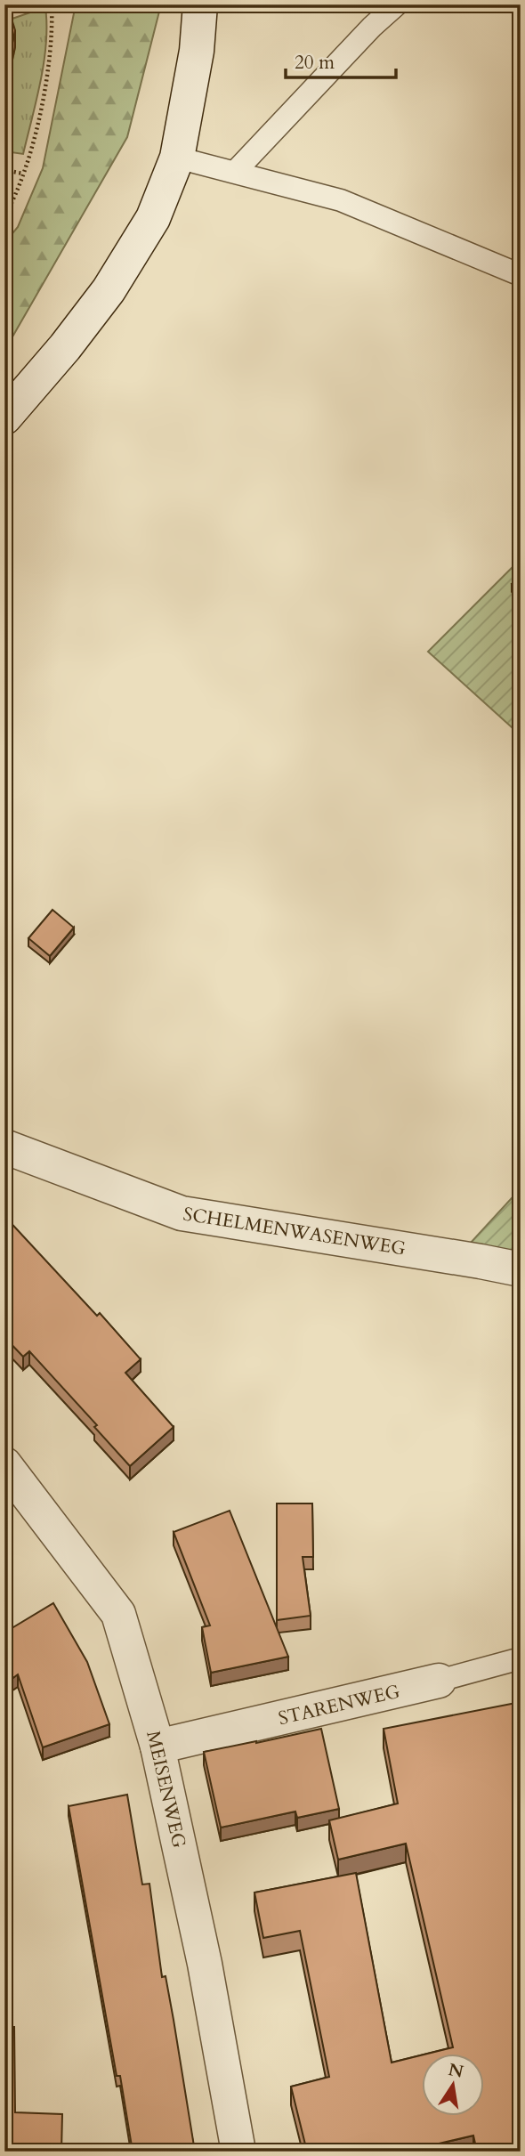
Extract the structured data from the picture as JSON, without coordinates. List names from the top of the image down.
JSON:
{
  "streets": {
    "street": ["SCHELMENWASENWEG", "STARENWEG", "MEISENWEG"]
  },
  "crossings": [
    ["STARENWEG", "MEISENWEG"]
  ],
  "scale_bar": "20 m",
  "north": "top"
}
